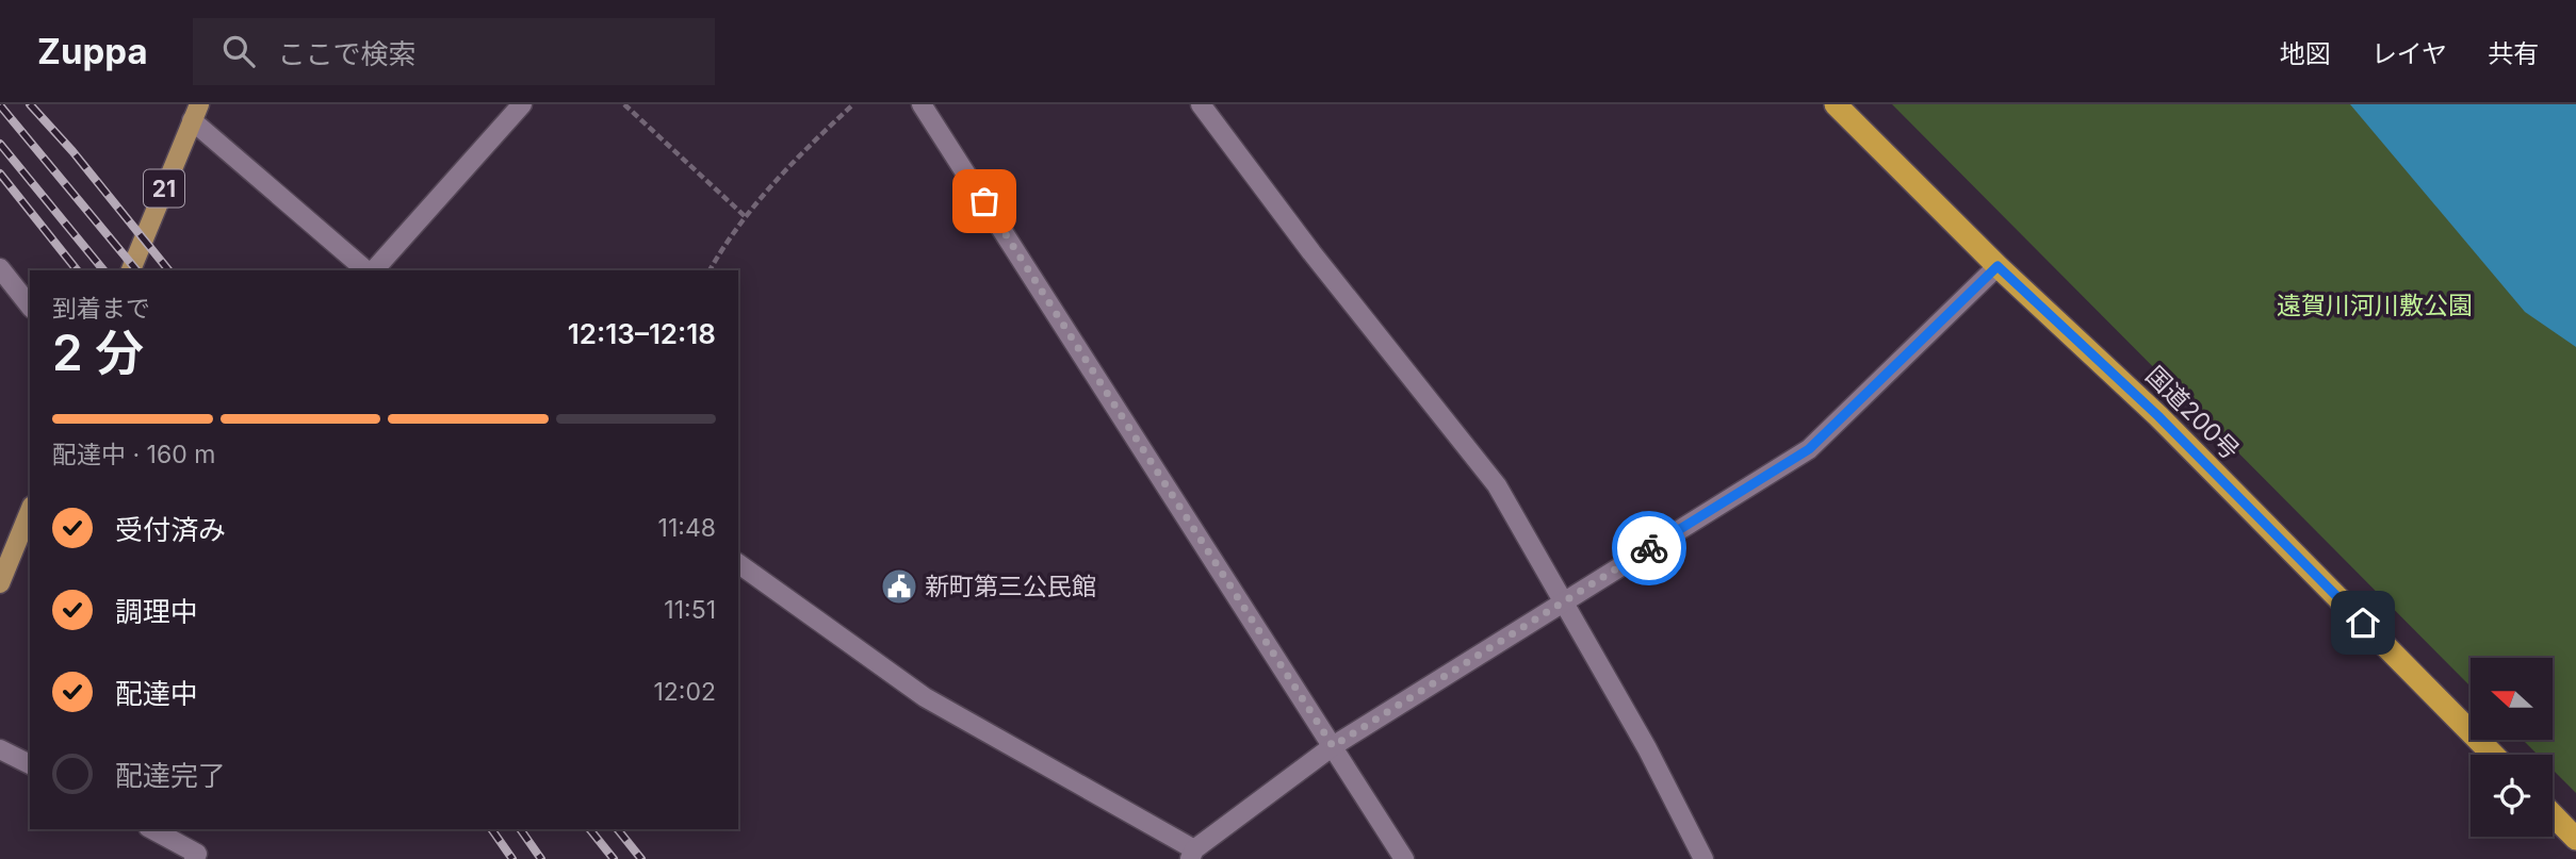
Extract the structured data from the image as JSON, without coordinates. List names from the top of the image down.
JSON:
{
  "streets": {
    "highway": ["国道200号"],
    "main road": ["21"]
  },
  "parks": ["遠賀川河川敷公園"],
  "places": {
    "public building": ["新町第三公民館"]
  },
  "north": "left",
  "page": {
    "header": "Zuppa",
    "search": "ここで検索",
    "nav": ["地図", "レイヤ", "共有"],
    "heading": ["2 分", "到着まで", "12:13–12:18"],
    "bar": "配達中 · 160 m",
    "list": [
      ["受付済み", "11:48"],
      ["調理中", "11:51"],
      ["配達中", "12:02"],
      "配達完了"
    ]
  }
}
